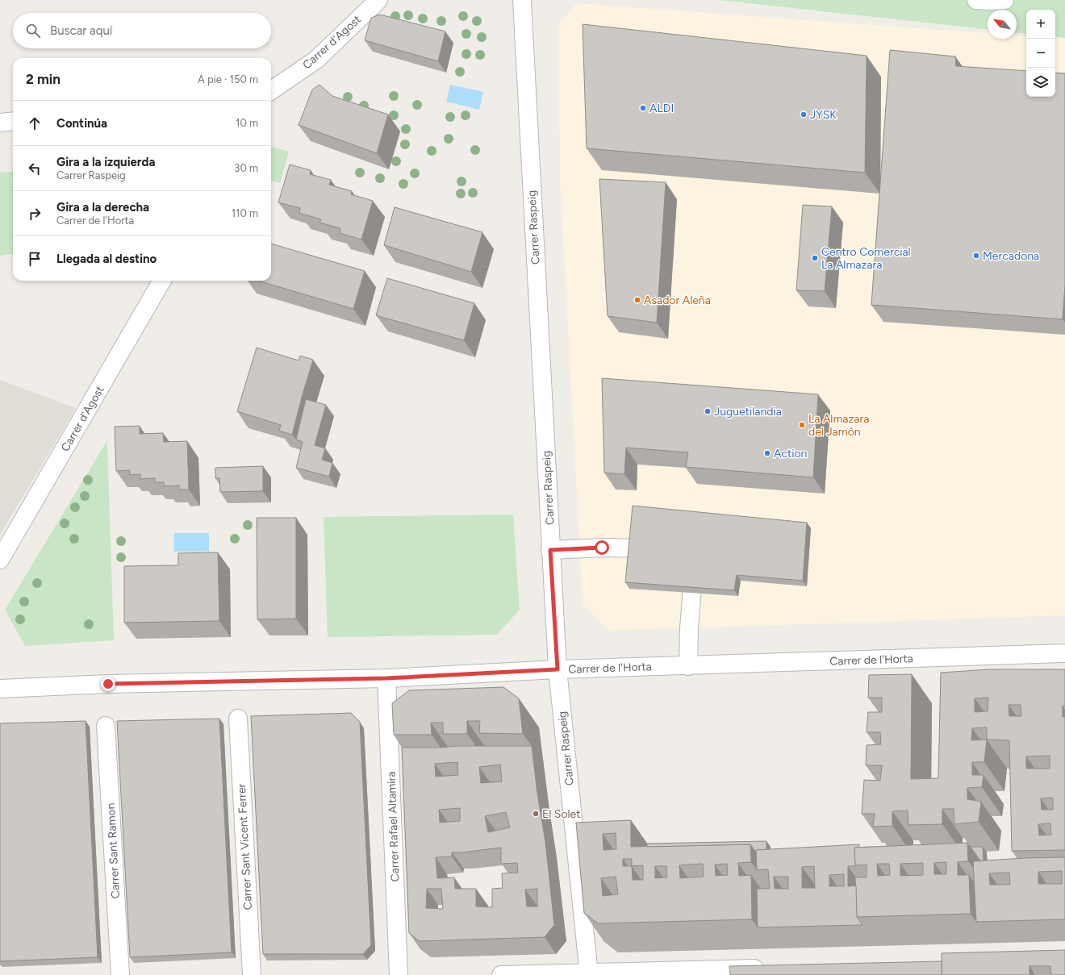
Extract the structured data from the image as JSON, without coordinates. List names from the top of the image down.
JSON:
{
  "streets": {
    "street": [
      "Carrer d'Agost",
      "Carrer Raspeig",
      "Carrer de l'Horta",
      "Carrer Rafael Altamira",
      "Carrer Sant Vicent Ferrer",
      "Carrer Sant Ramon"
    ]
  },
  "crossings": [
    ["Carrer Raspeig", "Carrer de l'Horta"],
    ["Carrer de l'Horta", "Carrer Rafael Altamira"]
  ],
  "places": [
    "ALDI",
    "JYSK",
    "Mercadona",
    "Centro Comercial La Almazara",
    "Asador Aleña",
    "Juguetilandia",
    "La Almazara del Jamón",
    "Action",
    "El Solet"
  ],
  "north": "top left",
  "page": {
    "map_buttons": ["+", "−"],
    "search": "Buscar aquí",
    "heading": ["2 min", "A pie · 150 m"],
    "list": [
      ["Continúa", "10 m"],
      ["Gira a la izquierda", "Carrer Raspeig", "30 m"],
      ["Gira a la derecha", "Carrer de l'Horta", "110 m"],
      "Llegada al destino"
    ]
  }
}
